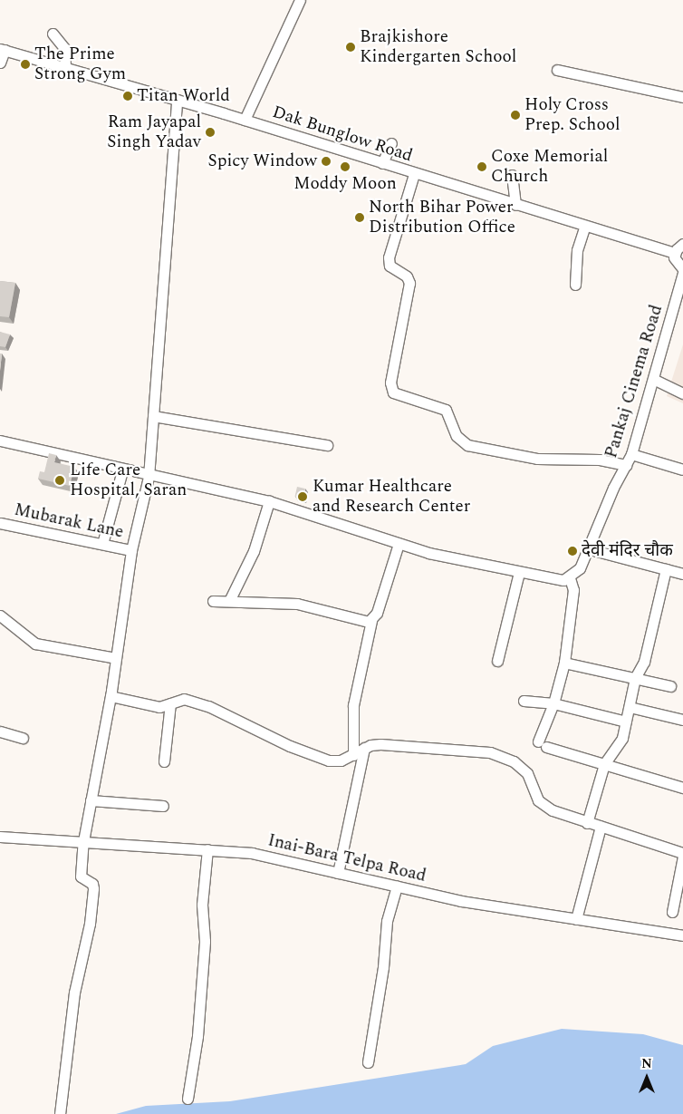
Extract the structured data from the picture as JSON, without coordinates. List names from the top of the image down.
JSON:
{
  "streets": {
    "street": [
      "Dak Bunglow Road",
      "Pankaj Cinema Road",
      "Mubarak Lane",
      "Inai-Bara Telpa Road"
    ]
  },
  "places": [
    "Brajkishore Kindergarten School",
    "The Prime Strong Gym",
    "Titan World",
    "Holy Cross Prep. School",
    "Ram Jayapal Singh Yadav",
    "Spicy Window",
    "Moddy Moon",
    "Coxe Memorial Church",
    "North Bihar Power Distribution Office",
    "Life Care Hospital, Saran",
    "Kumar Healthcare and Research Center",
    "देवी मंदिर चौक"
  ],
  "north": "top"
}
